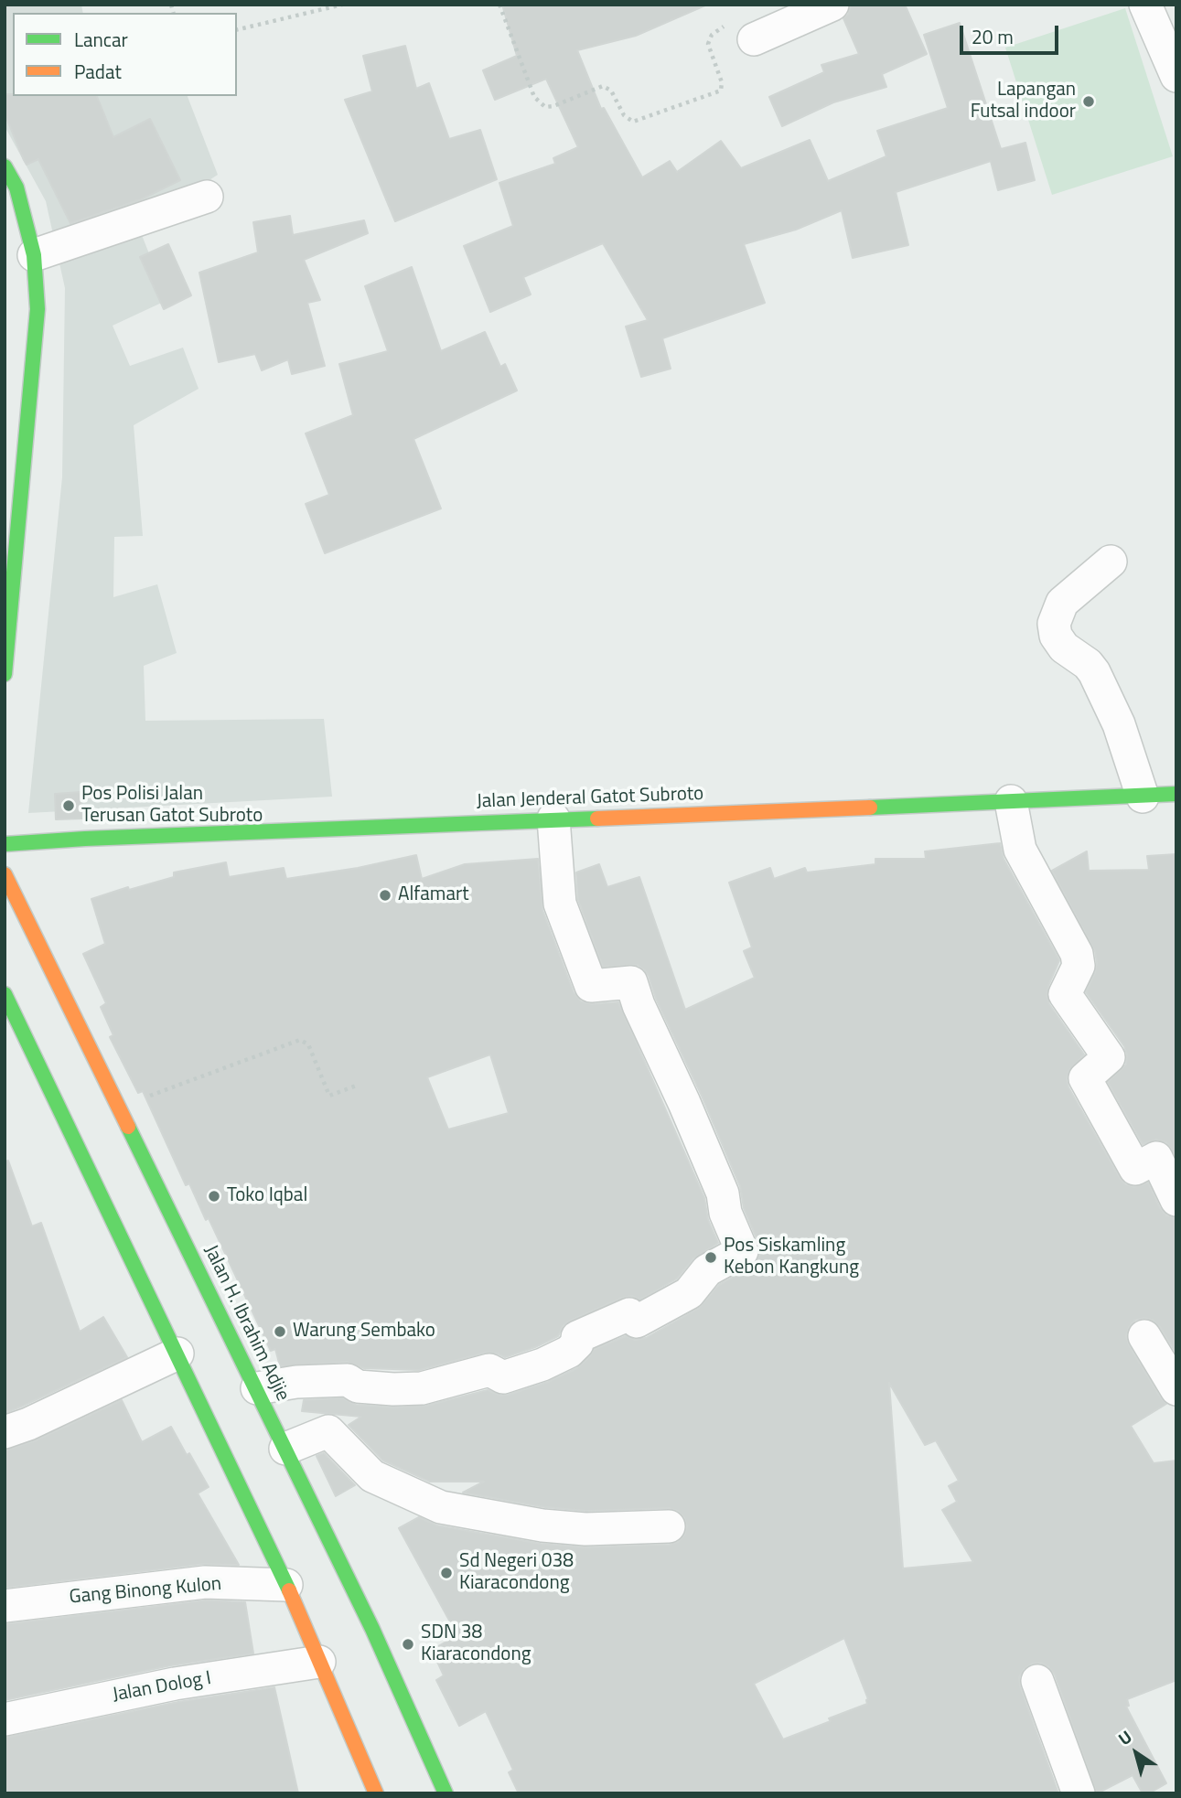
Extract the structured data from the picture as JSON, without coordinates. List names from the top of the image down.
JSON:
{
  "streets": {
    "main road": ["Jalan Jenderal Gatot Subroto", "Jalan H. Ibrahim Adjie"],
    "street": ["Gang Binong Kulon", "Jalan Dolog I"]
  },
  "places": [
    "Lapangan Futsal indoor",
    "Pos Polisi Jalan Terusan Gatot Subroto",
    "Alfamart",
    "Toko Iqbal",
    "Pos Siskamling Kebon Kangkung",
    "Warung Sembako",
    "Sd Negeri 038 Kiaracondong",
    "SDN 38 Kiaracondong"
  ],
  "legend": ["Lancar", "Padat"],
  "scale_bar": "20 m",
  "north": "top left"
}
